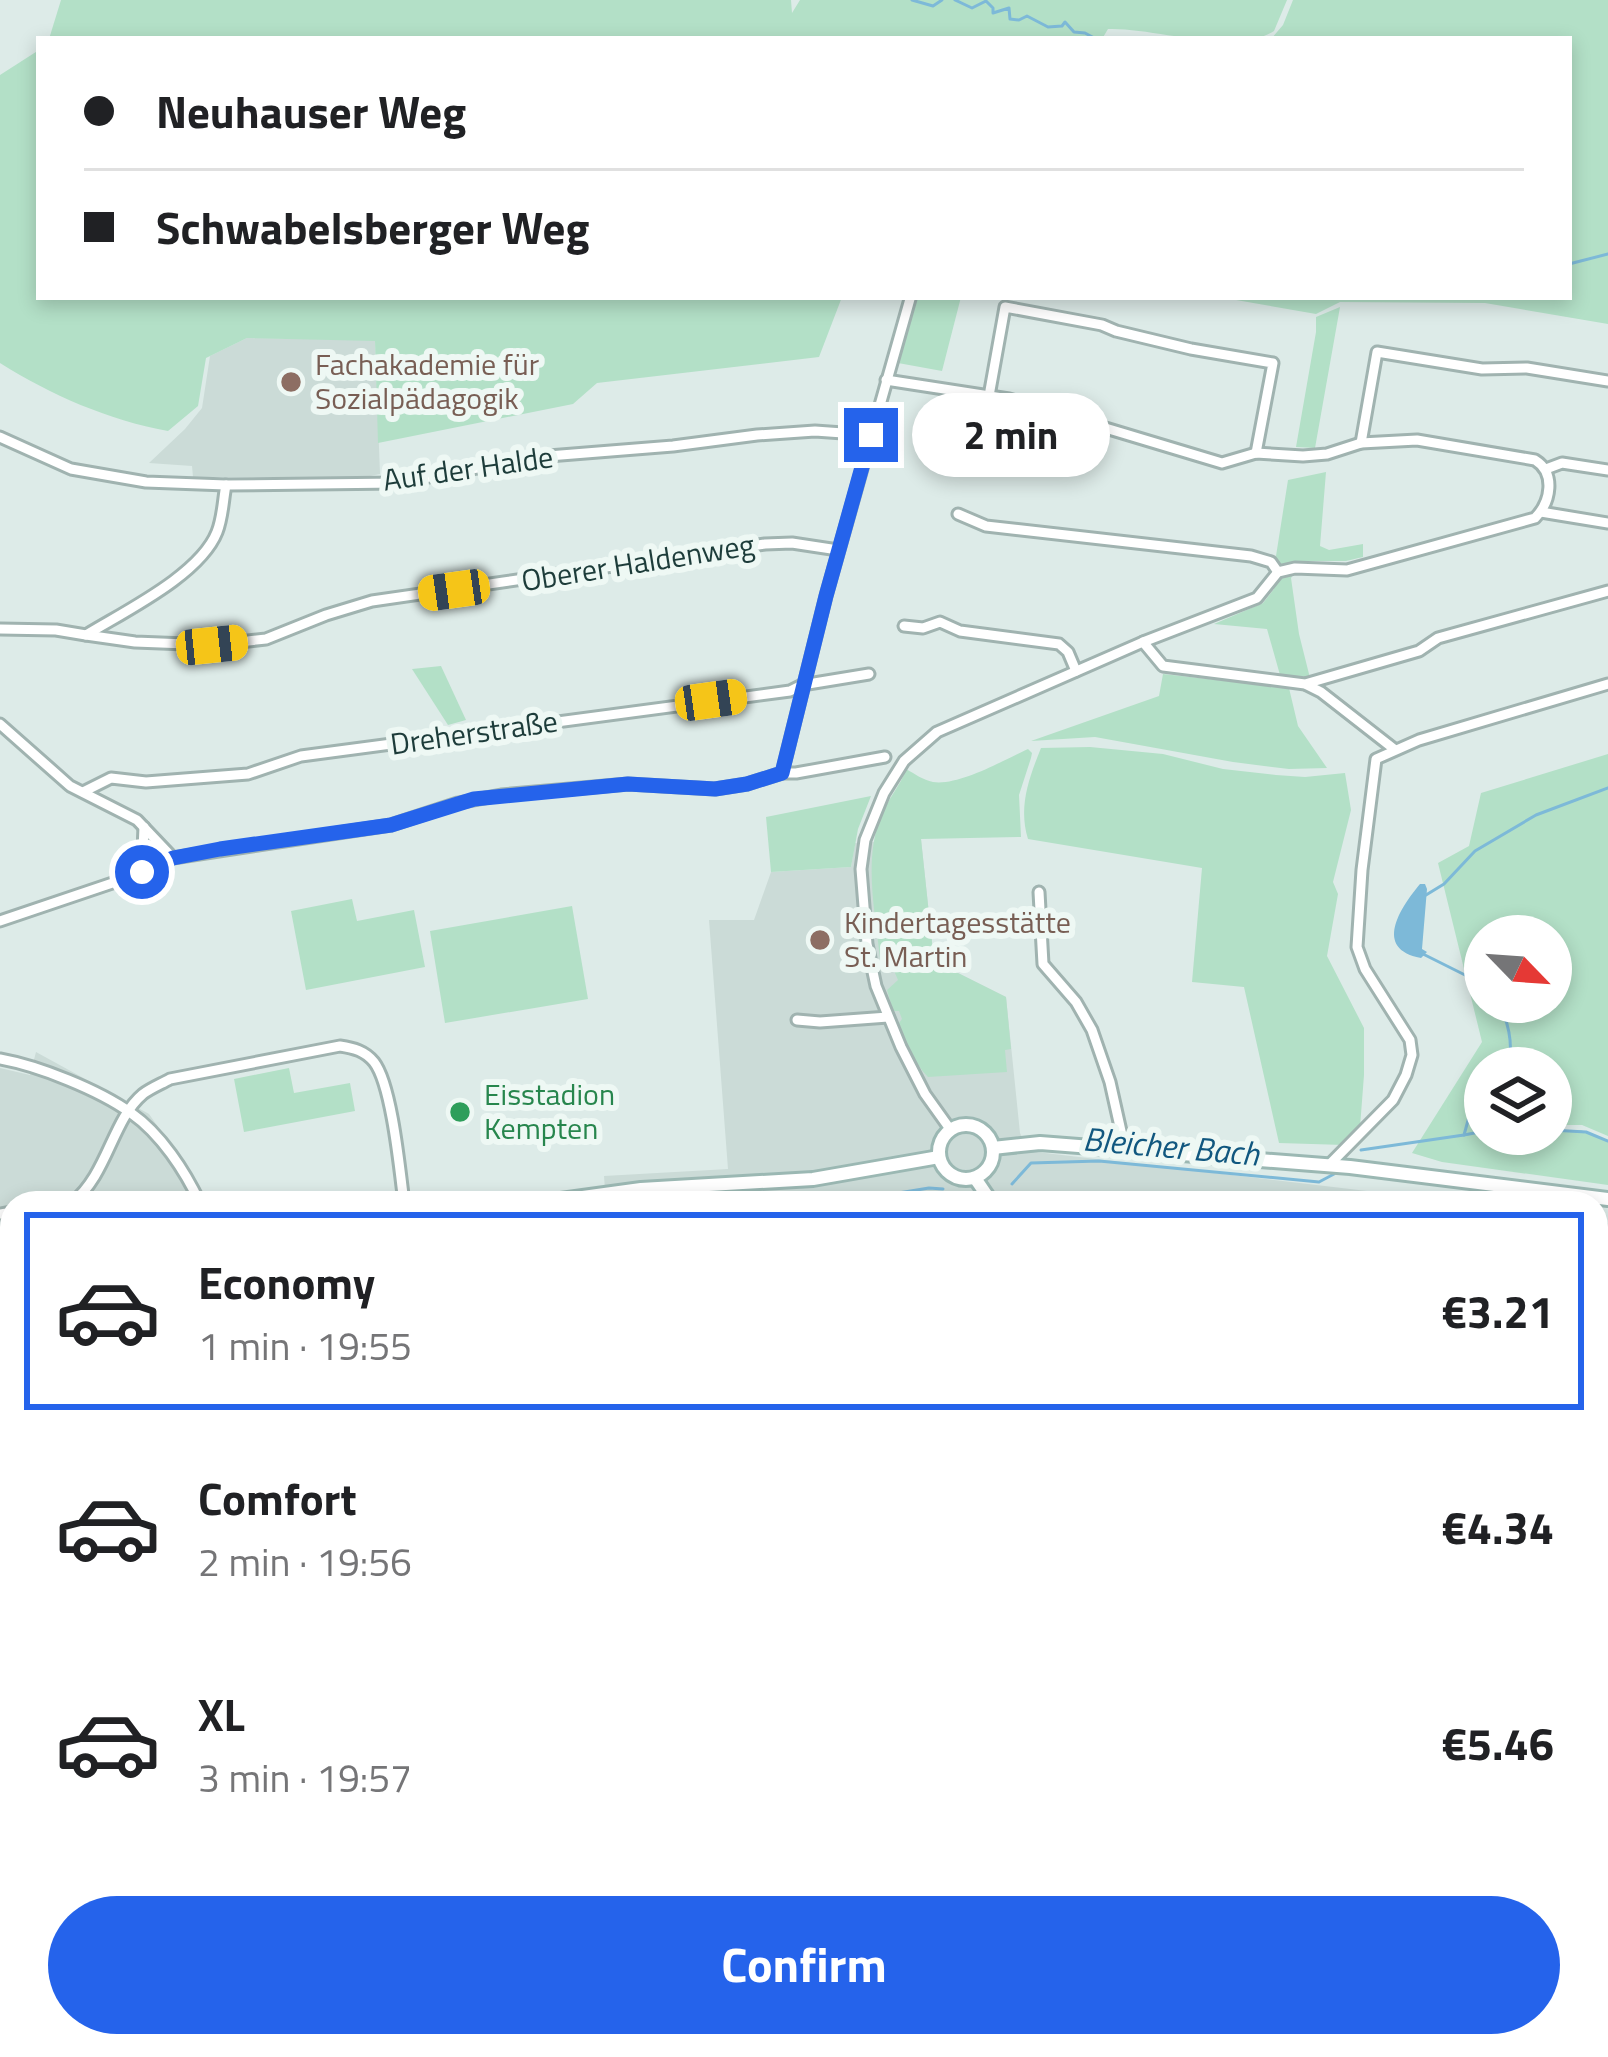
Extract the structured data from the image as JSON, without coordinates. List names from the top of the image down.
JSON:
{
  "streets": {
    "street": ["Auf der Halde", "Oberer Haldenweg", "Dreherstraße"]
  },
  "water": ["Bleicher Bach"],
  "places": ["Fachakademie für Sozialpädagogik", "Kindertagesstätte St. Martin", "Eisstadion Kempten"],
  "north": "bottom right",
  "page": {
    "banner": ["Neuhauser Weg", "Schwabelsberger Weg"],
    "bubble": "2 min",
    "list": [
      {
        "name": "Economy",
        "note": "1 min · 19:55",
        "value": "€3.21"
      },
      {
        "name": "Comfort",
        "note": "2 min · 19:56",
        "value": "€4.34"
      },
      {
        "name": "XL",
        "note": "3 min · 19:57",
        "value": "€5.46"
      }
    ],
    "buttons": "Confirm"
  }
}
